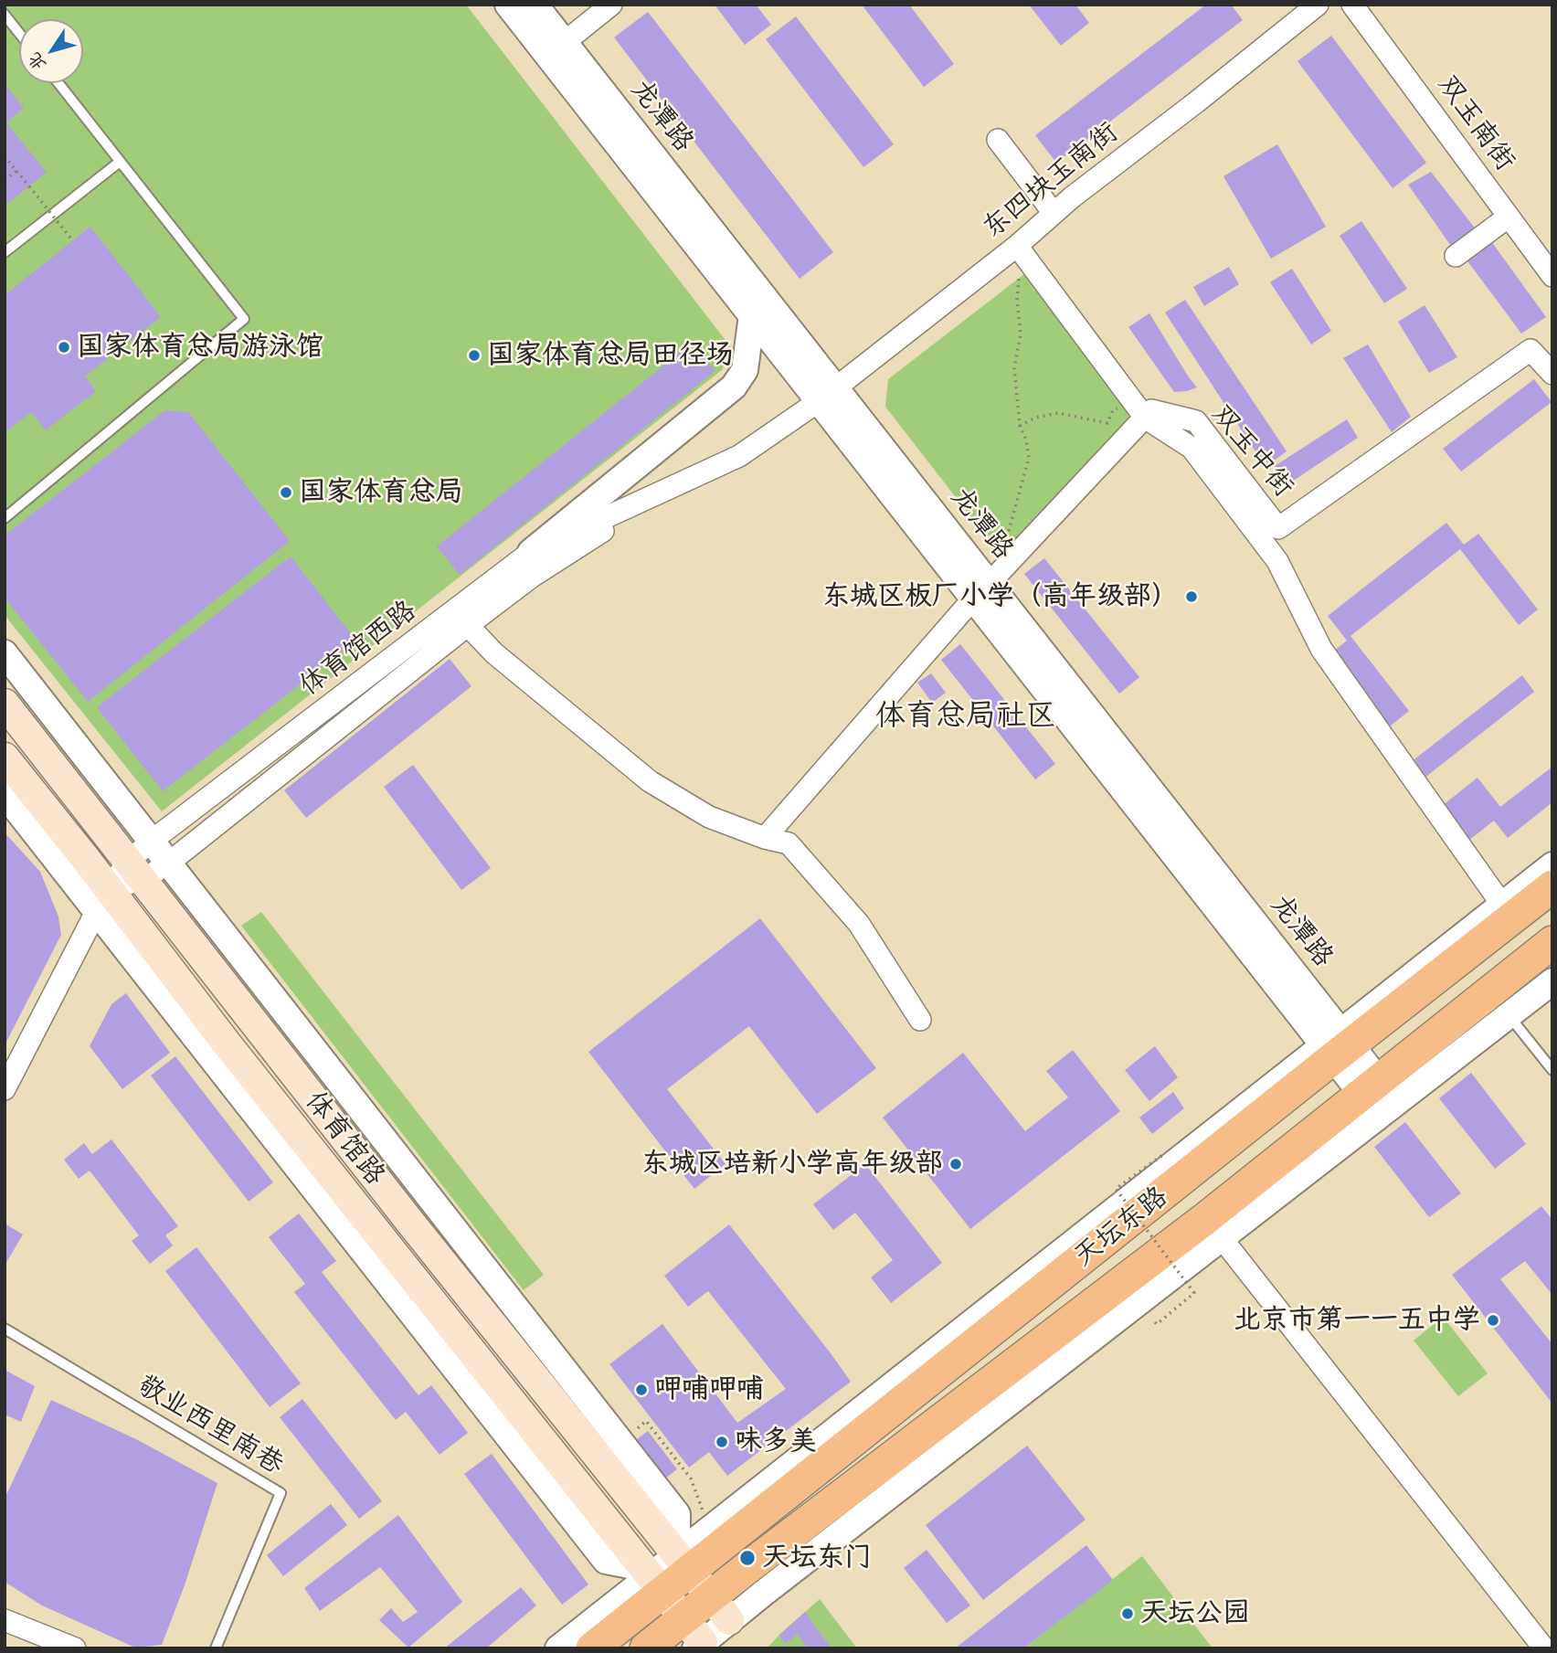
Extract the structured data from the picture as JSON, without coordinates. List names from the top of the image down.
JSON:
{
  "streets": {
    "main road": ["体育馆路", "天坛东路"],
    "street": [
      "龙潭路",
      "双玉南街",
      "东四块玉南街",
      "双玉中街",
      "体育馆西路"
    ],
    "lane": ["敬业西里南巷"]
  },
  "crossings": [
    ["龙潭路", "东四块玉南街"],
    ["龙潭路", "体育馆西路"],
    ["龙潭路", "天坛东路"],
    ["东四块玉南街", "体育馆西路"],
    ["体育馆西路", "体育馆路"],
    ["体育馆路", "天坛东路"]
  ],
  "districts": ["体育总局社区"],
  "places": [
    "国家体育总局游泳馆",
    "国家体育总局田径场",
    "国家体育总局",
    "东城区板厂小学（高年级部）",
    "东城区培新小学高年级部",
    "北京市第一一五中学",
    "呷哺呷哺",
    "味多美",
    "天坛东门",
    "天坛公园"
  ],
  "north": "bottom left"
}
